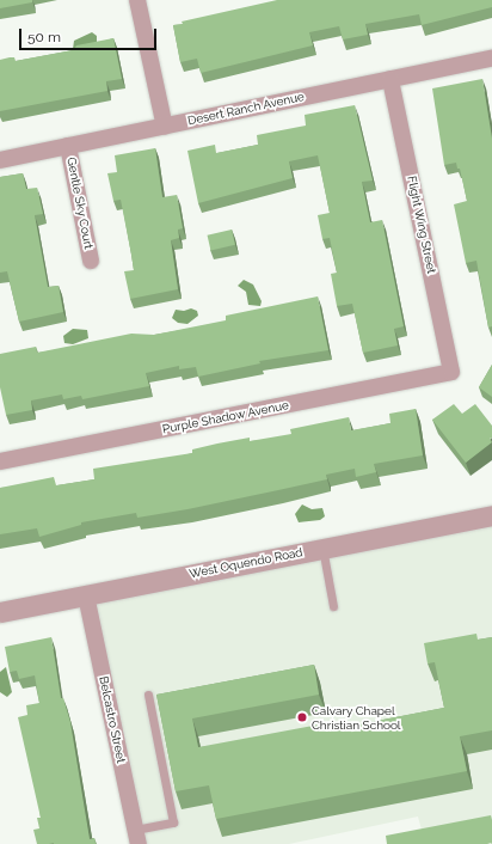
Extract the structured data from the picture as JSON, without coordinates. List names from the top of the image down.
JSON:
{
  "streets": {
    "street": [
      "Desert Ranch Avenue",
      "Gentle Sky Court",
      "Flight Wing Street",
      "Purple Shadow Avenue",
      "West Oquendo Road",
      "Belcastro Street"
    ]
  },
  "crossings": [
    ["Desert Ranch Avenue", "Gentle Sky Court"],
    ["Desert Ranch Avenue", "Flight Wing Street"],
    ["Flight Wing Street", "Purple Shadow Avenue"],
    ["West Oquendo Road", "Belcastro Street"]
  ],
  "places": ["Calvary Chapel Christian School"],
  "scale_bar": "50 m"
}
